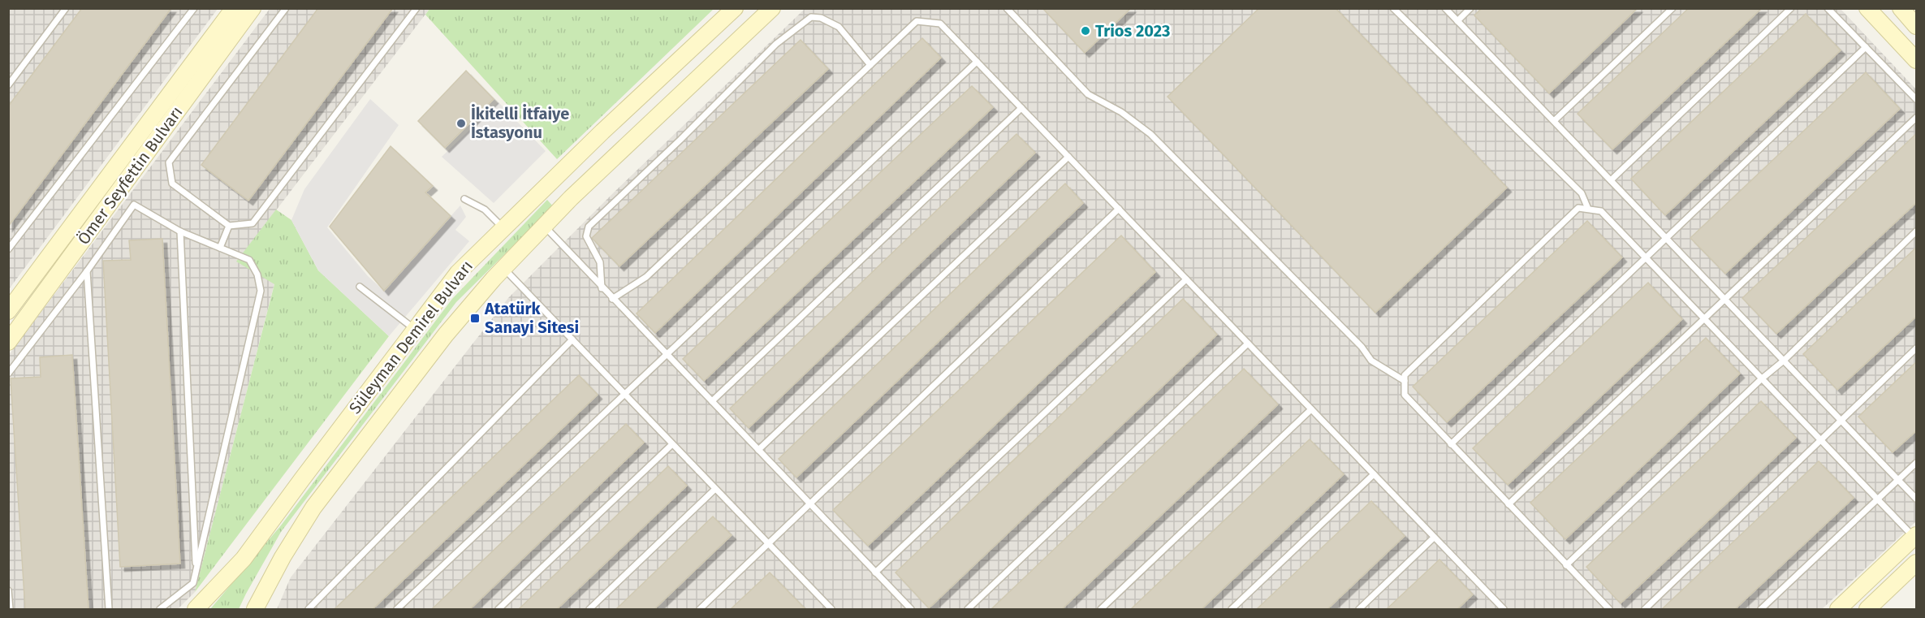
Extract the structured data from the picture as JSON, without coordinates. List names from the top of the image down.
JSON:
{
  "streets": {
    "street": ["Ömer Seyfettin Bulvarı", "Süleyman Demirel Bulvarı"]
  },
  "places": {
    "other": ["Trios 2023", "İkitelli İtfaiye İstasyonu"],
    "transit": ["Atatürk Sanayi Sitesi"]
  }
}
